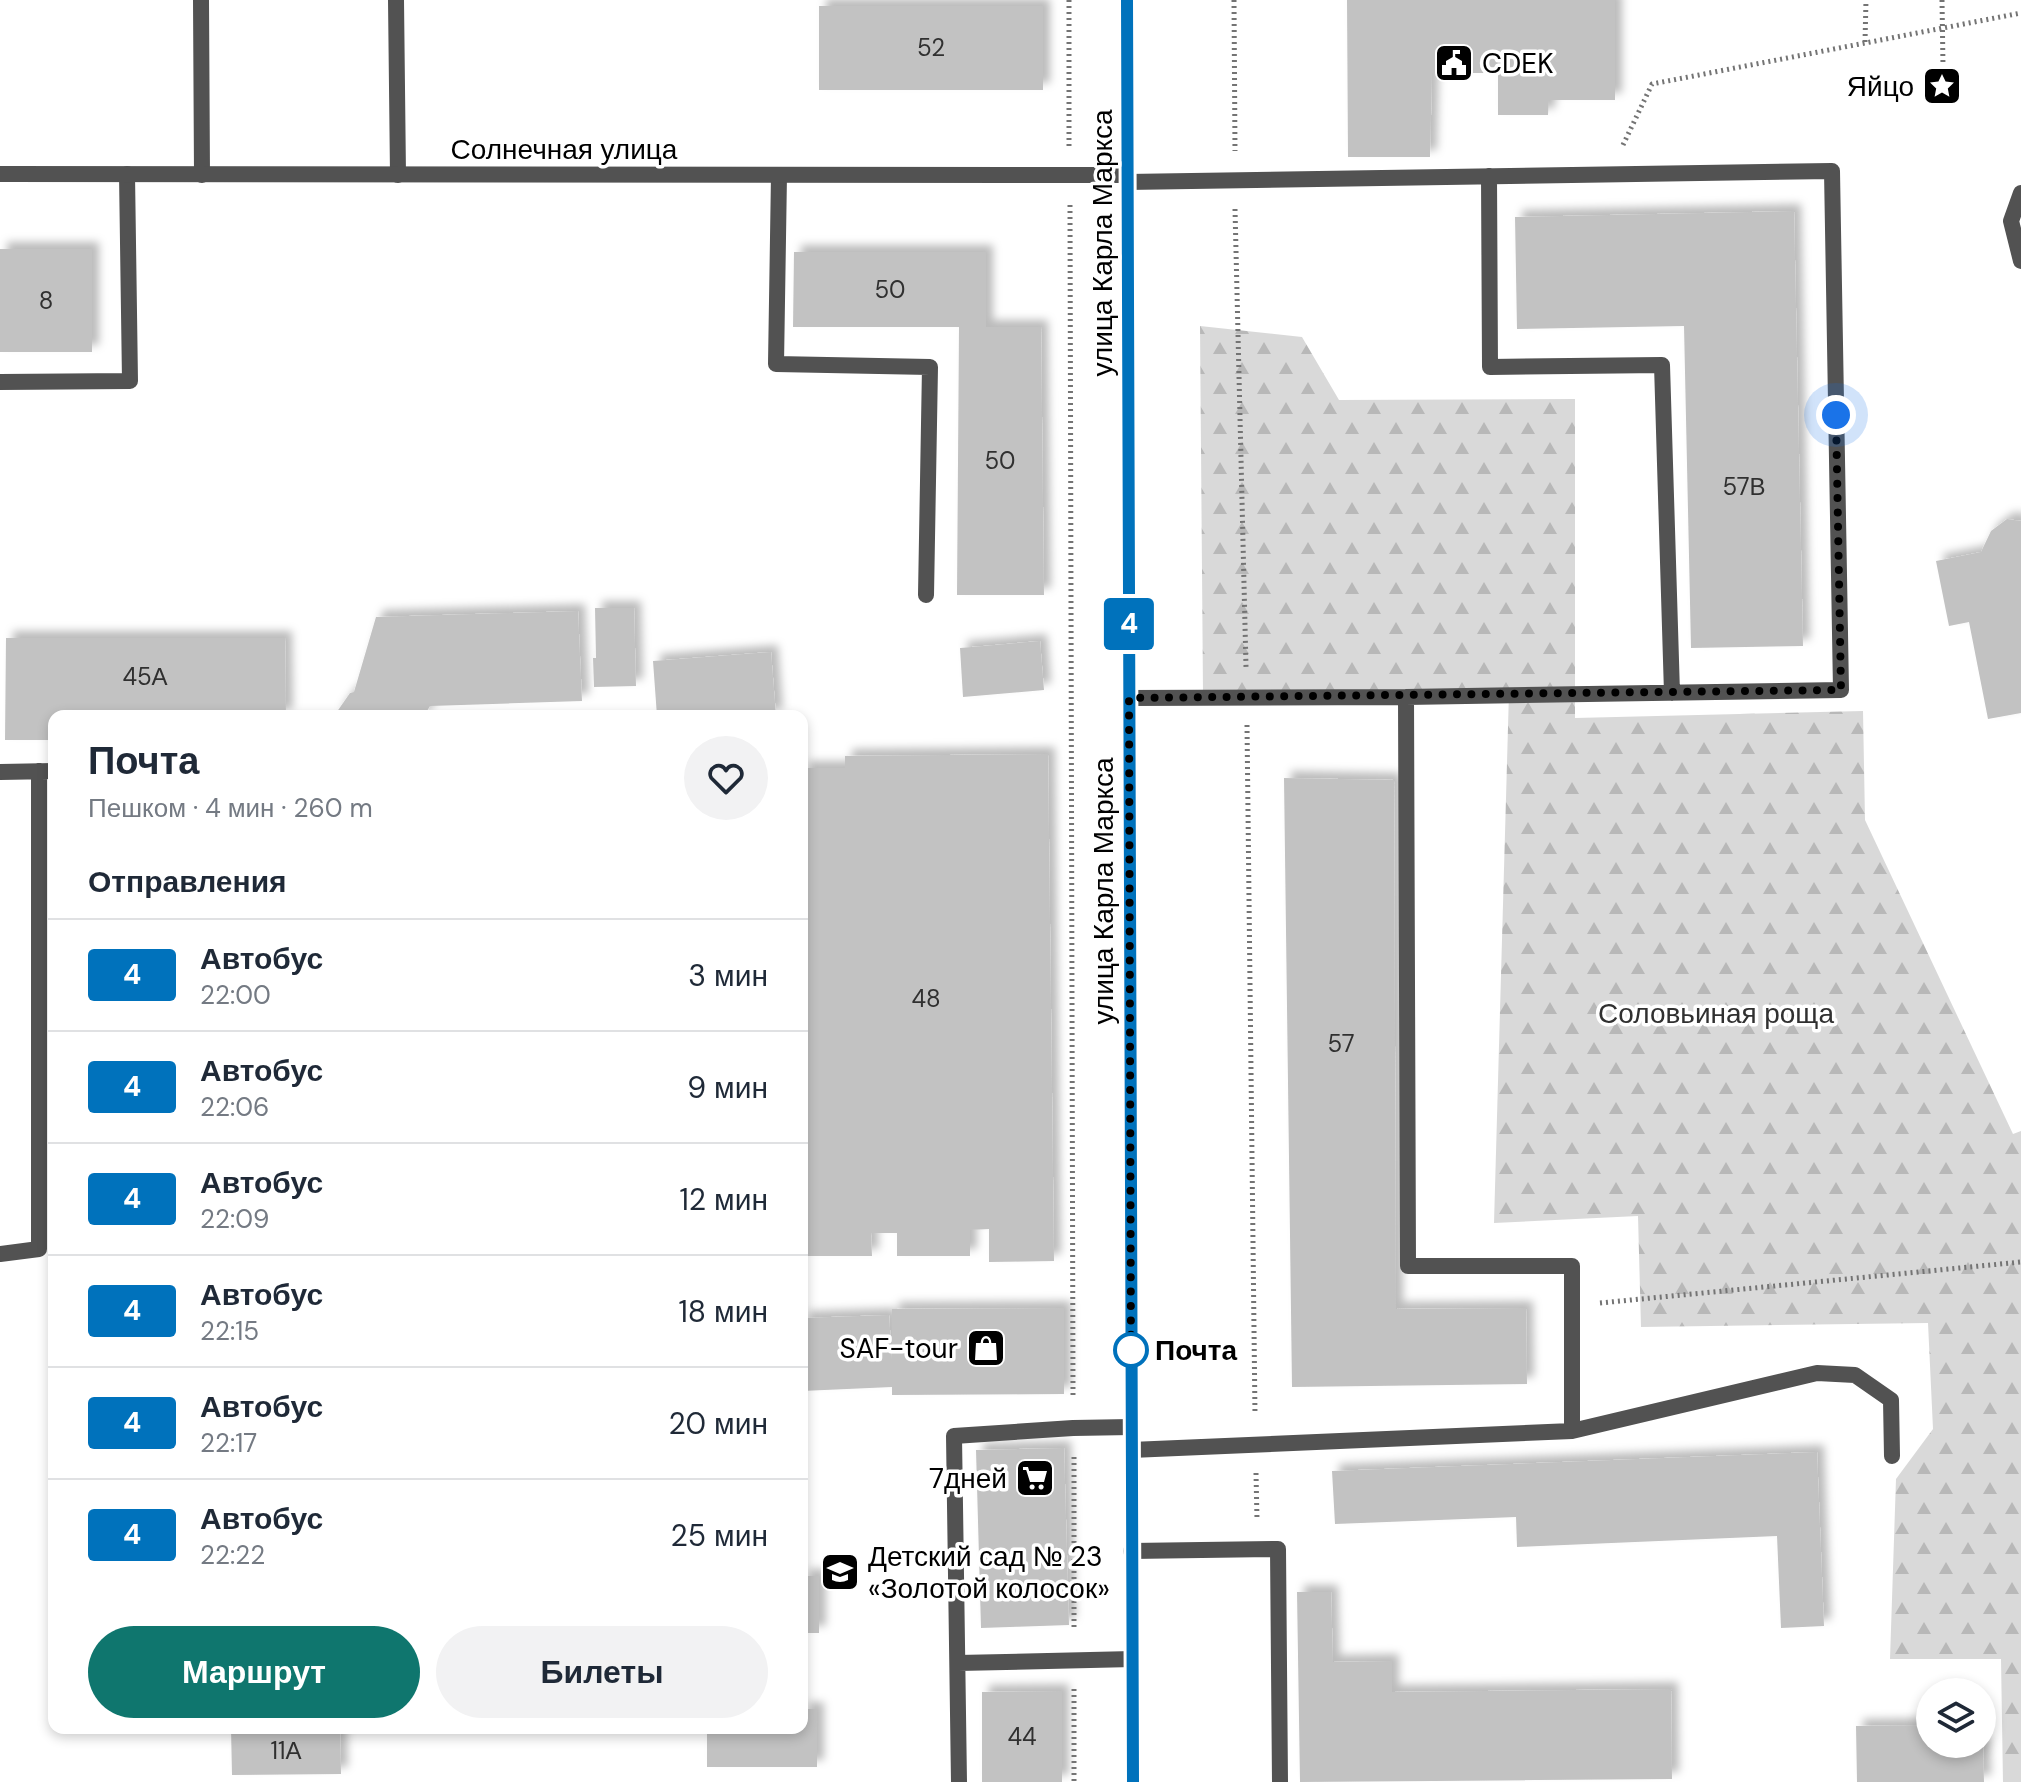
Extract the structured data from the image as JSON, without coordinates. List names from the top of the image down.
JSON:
{
  "streets": {
    "street": ["Солнечная улица", "улица Карла Маркса"]
  },
  "crossings": [
    ["Солнечная улица", "улица Карла Маркса"]
  ],
  "parks": ["Соловьиная роща"],
  "places": {
    "public building": ["CDEK"],
    "place": ["Яйцо"],
    "shop": ["SAF-tour"],
    "other": ["Почта"],
    "supermarket": ["7дней"],
    "school or university": ["Детский сад № 23 «Золотой колосок»"]
  },
  "lines": ["bus line 4"],
  "house_numbers": [
    "52",
    "50",
    "8",
    "50",
    "57В",
    "45А",
    "48",
    "57",
    "44",
    "11А"
  ],
  "page": {
    "on_map": "4",
    "heading": [
      ["Почта", "Пешком · 4 мин · 260 m"],
      "Отправления"
    ],
    "list": [
      {
        "mark": "4",
        "name": "Автобус",
        "note": "22:00",
        "value": "3 мин"
      },
      {
        "mark": "4",
        "name": "Автобус",
        "note": "22:06",
        "value": "9 мин"
      },
      {
        "mark": "4",
        "name": "Автобус",
        "note": "22:09",
        "value": "12 мин"
      },
      {
        "mark": "4",
        "name": "Автобус",
        "note": "22:15",
        "value": "18 мин"
      },
      {
        "mark": "4",
        "name": "Автобус",
        "note": "22:17",
        "value": "20 мин"
      },
      {
        "mark": "4",
        "name": "Автобус",
        "note": "22:22",
        "value": "25 мин"
      }
    ],
    "buttons": ["Маршрут", "Билеты"]
  }
}
